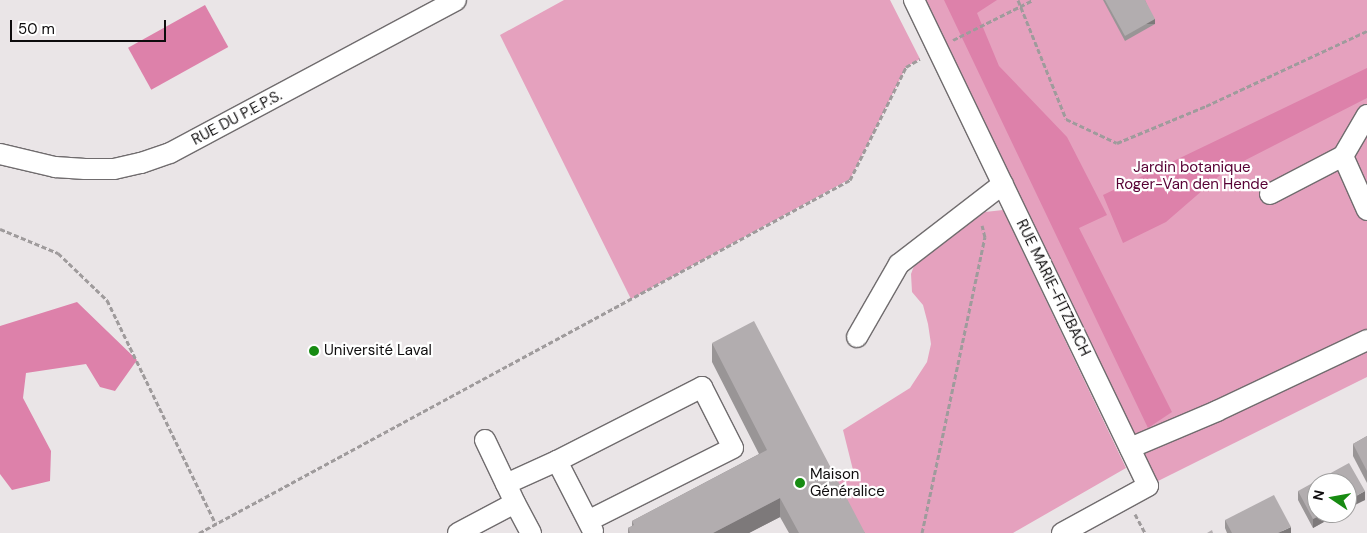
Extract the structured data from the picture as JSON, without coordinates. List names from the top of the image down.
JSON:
{
  "streets": {
    "street": ["RUE DU P.E.P.S.", "RUE MARIE-FITZBACH"]
  },
  "parks": ["Jardin botanique Roger-Van den Hende"],
  "places": ["Université Laval", "Maison Généralice"],
  "scale_bar": "50 m",
  "north": "left"
}
